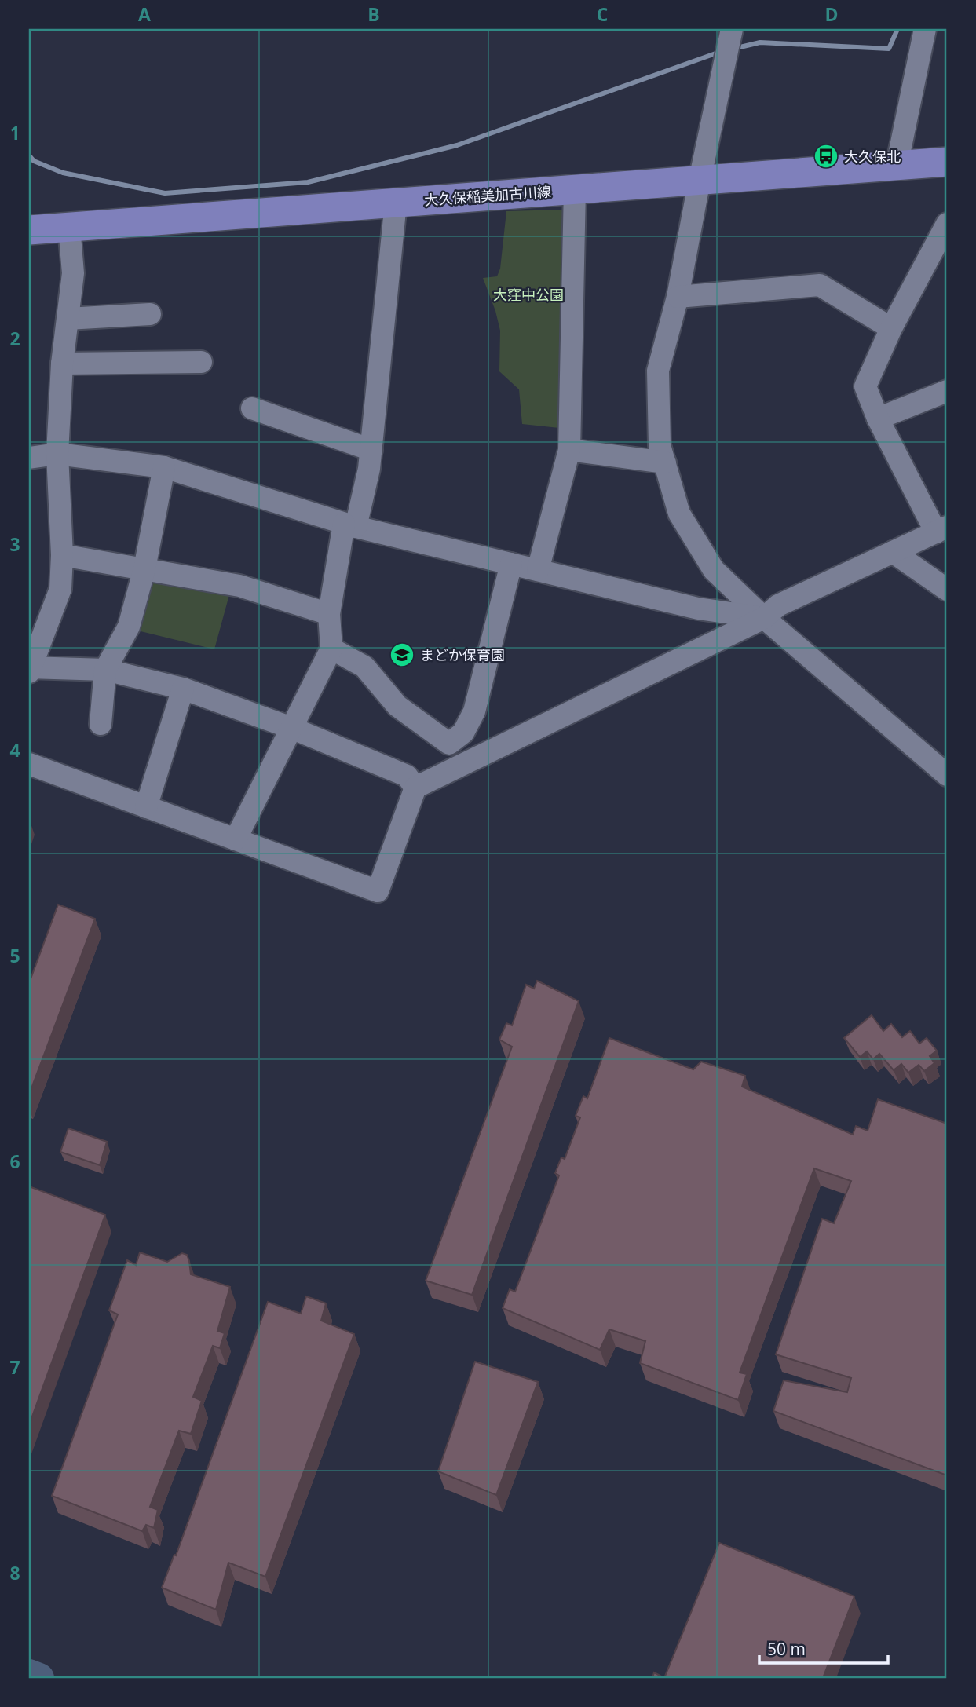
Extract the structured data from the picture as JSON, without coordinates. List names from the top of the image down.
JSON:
{
  "streets": {
    "main road": ["大久保稲美加古川線"]
  },
  "parks": ["大窪中公園"],
  "places": {
    "bus stop": ["大久保北"],
    "school or university": ["まどか保育園"]
  },
  "scale_bar": "50 m",
  "grid": {
    "columns": [
      "A",
      "B",
      "C",
      "D"
    ],
    "rows": [
      "1",
      "2",
      "3",
      "4",
      "5",
      "6",
      "7",
      "8"
    ]
  }
}
